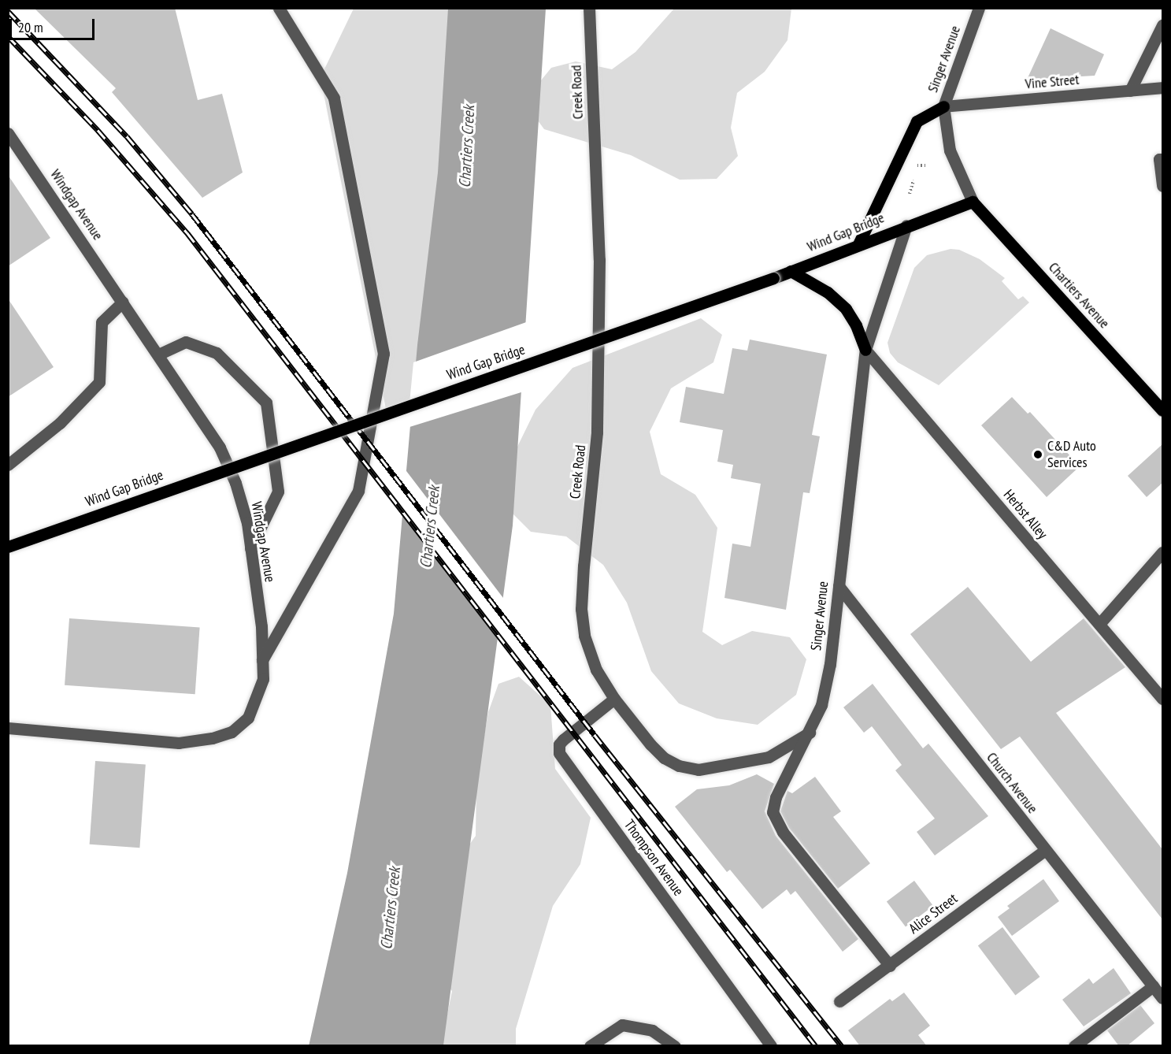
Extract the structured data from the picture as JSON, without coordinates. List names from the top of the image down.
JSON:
{
  "streets": {
    "main road": ["Wind Gap Bridge", "Chartiers Avenue"],
    "street": [
      "Singer Avenue",
      "Vine Street",
      "Creek Road",
      "Windgap Avenue",
      "Herbst Alley",
      "Church Avenue",
      "Thompson Avenue",
      "Alice Street"
    ]
  },
  "crossings": [
    ["Singer Avenue", "Vine Street"],
    ["Singer Avenue", "Creek Road"],
    ["Singer Avenue", "Wind Gap Bridge"],
    ["Singer Avenue", "Chartiers Avenue"],
    ["Singer Avenue", "Herbst Alley"],
    ["Singer Avenue", "Church Avenue"],
    ["Singer Avenue", "Alice Street"],
    ["Creek Road", "Thompson Avenue"],
    ["Wind Gap Bridge", "Chartiers Avenue"],
    ["Church Avenue", "Alice Street"]
  ],
  "water": ["Chartiers Creek"],
  "places": ["C&D Auto Services"],
  "scale_bar": "20 m"
}
